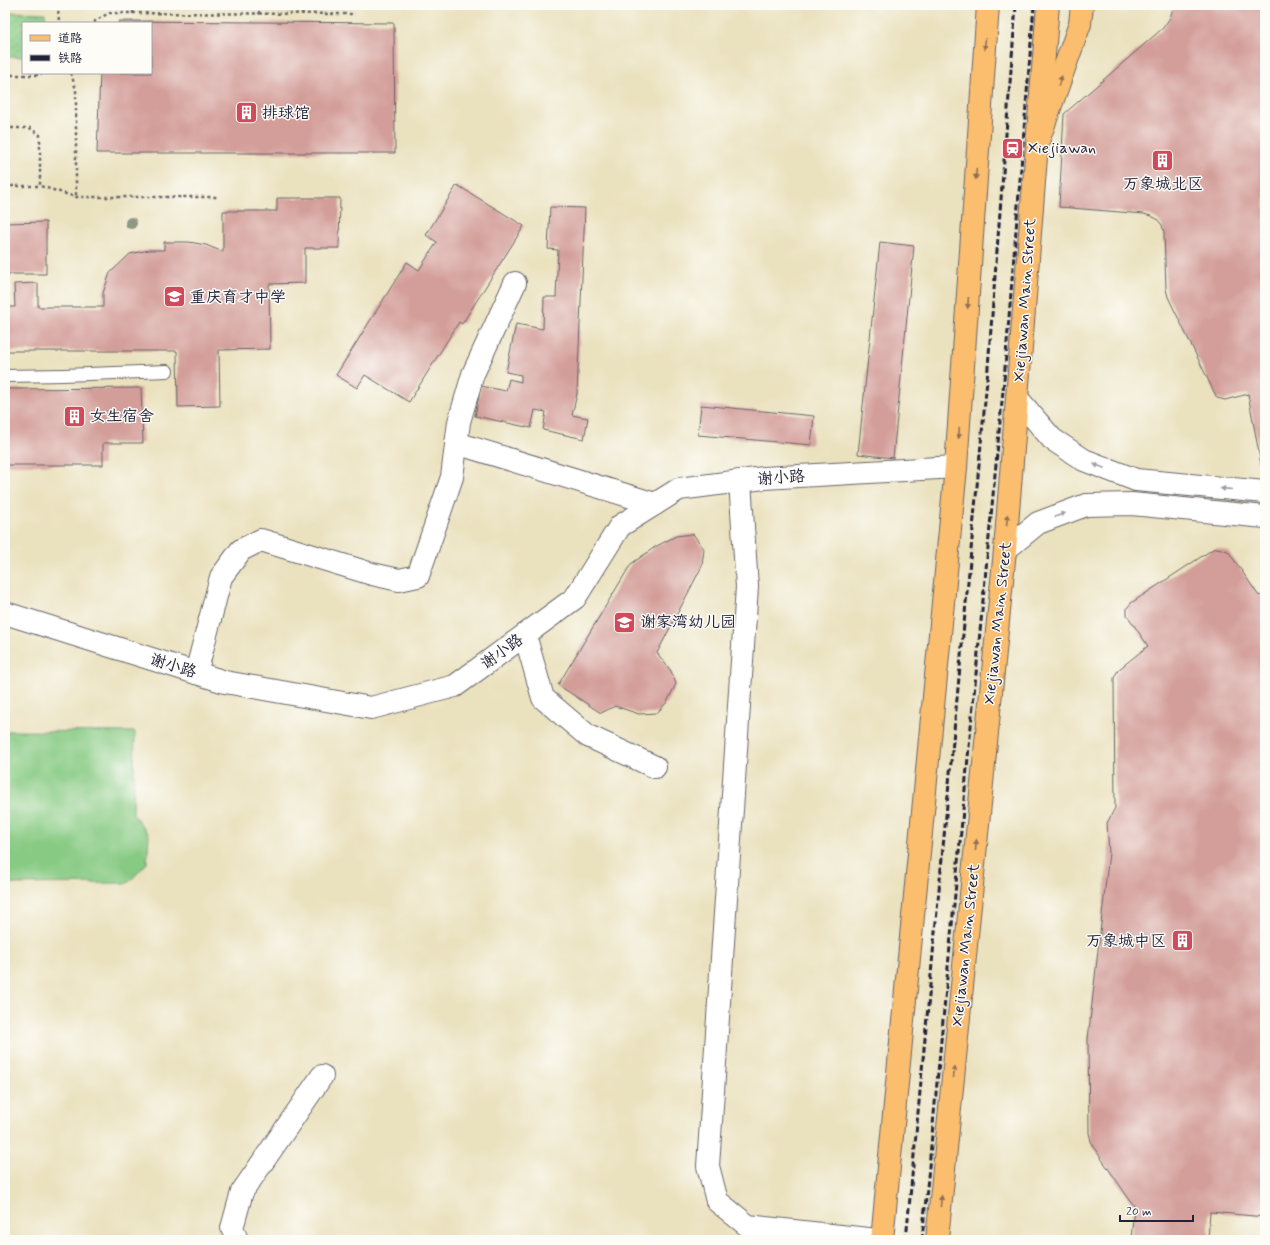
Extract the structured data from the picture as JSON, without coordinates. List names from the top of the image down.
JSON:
{
  "streets": {
    "main road": ["Xiejiawan Main Street"],
    "street": ["谢小路"]
  },
  "places": {
    "building": [
      "排球馆",
      "万象城北区",
      "女生宿舍",
      "万象城中区"
    ],
    "station": ["Xiejiawan"],
    "school or university": ["重庆育才中学", "谢家湾幼儿园"]
  },
  "legend": ["道路", "铁路"],
  "scale_bar": "20 m"
}
